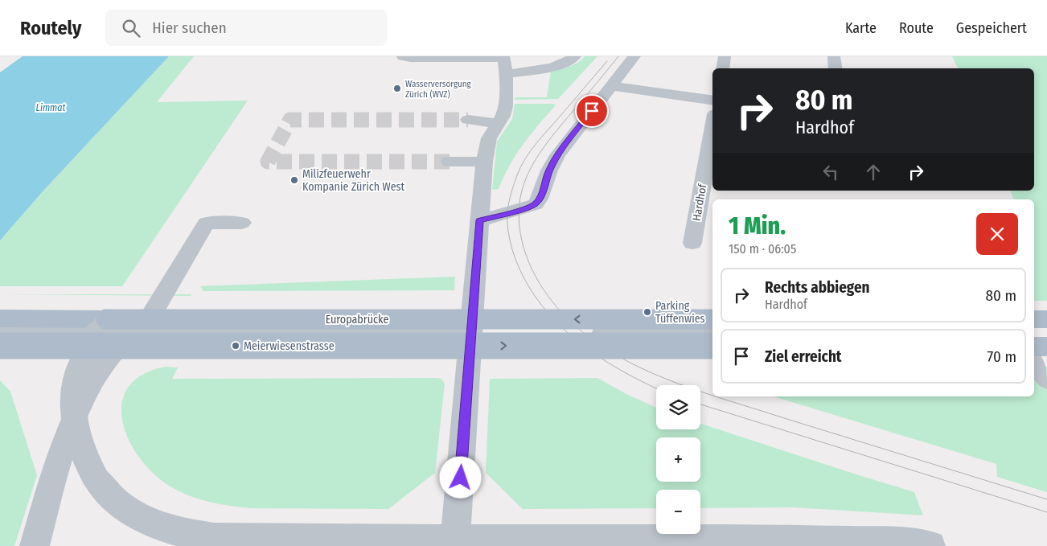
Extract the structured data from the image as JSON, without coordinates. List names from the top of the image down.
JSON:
{
  "streets": {
    "main road": ["Europabrücke"],
    "street": ["Hardhof"]
  },
  "water": ["Limmat"],
  "places": [
    "Wasserversorgung Zürich (WVZ)",
    "Milizfeuerwehr Kompanie Zürich West",
    "Parking Tüffenwies",
    "Meierwiesenstrasse"
  ],
  "page": {
    "header": "Routely",
    "search": "Hier suchen",
    "nav": ["Karte", "Route", "Gespeichert"],
    "turn": ["80 m", "Hardhof"],
    "heading": ["1 Min.", "150 m · 06:05"],
    "list": [
      {
        "name": "Rechts abbiegen",
        "note": "Hardhof",
        "value": "80 m"
      },
      {
        "name": "Ziel erreicht",
        "value": "70 m"
      }
    ],
    "map_buttons": ["+", "−"]
  }
}
